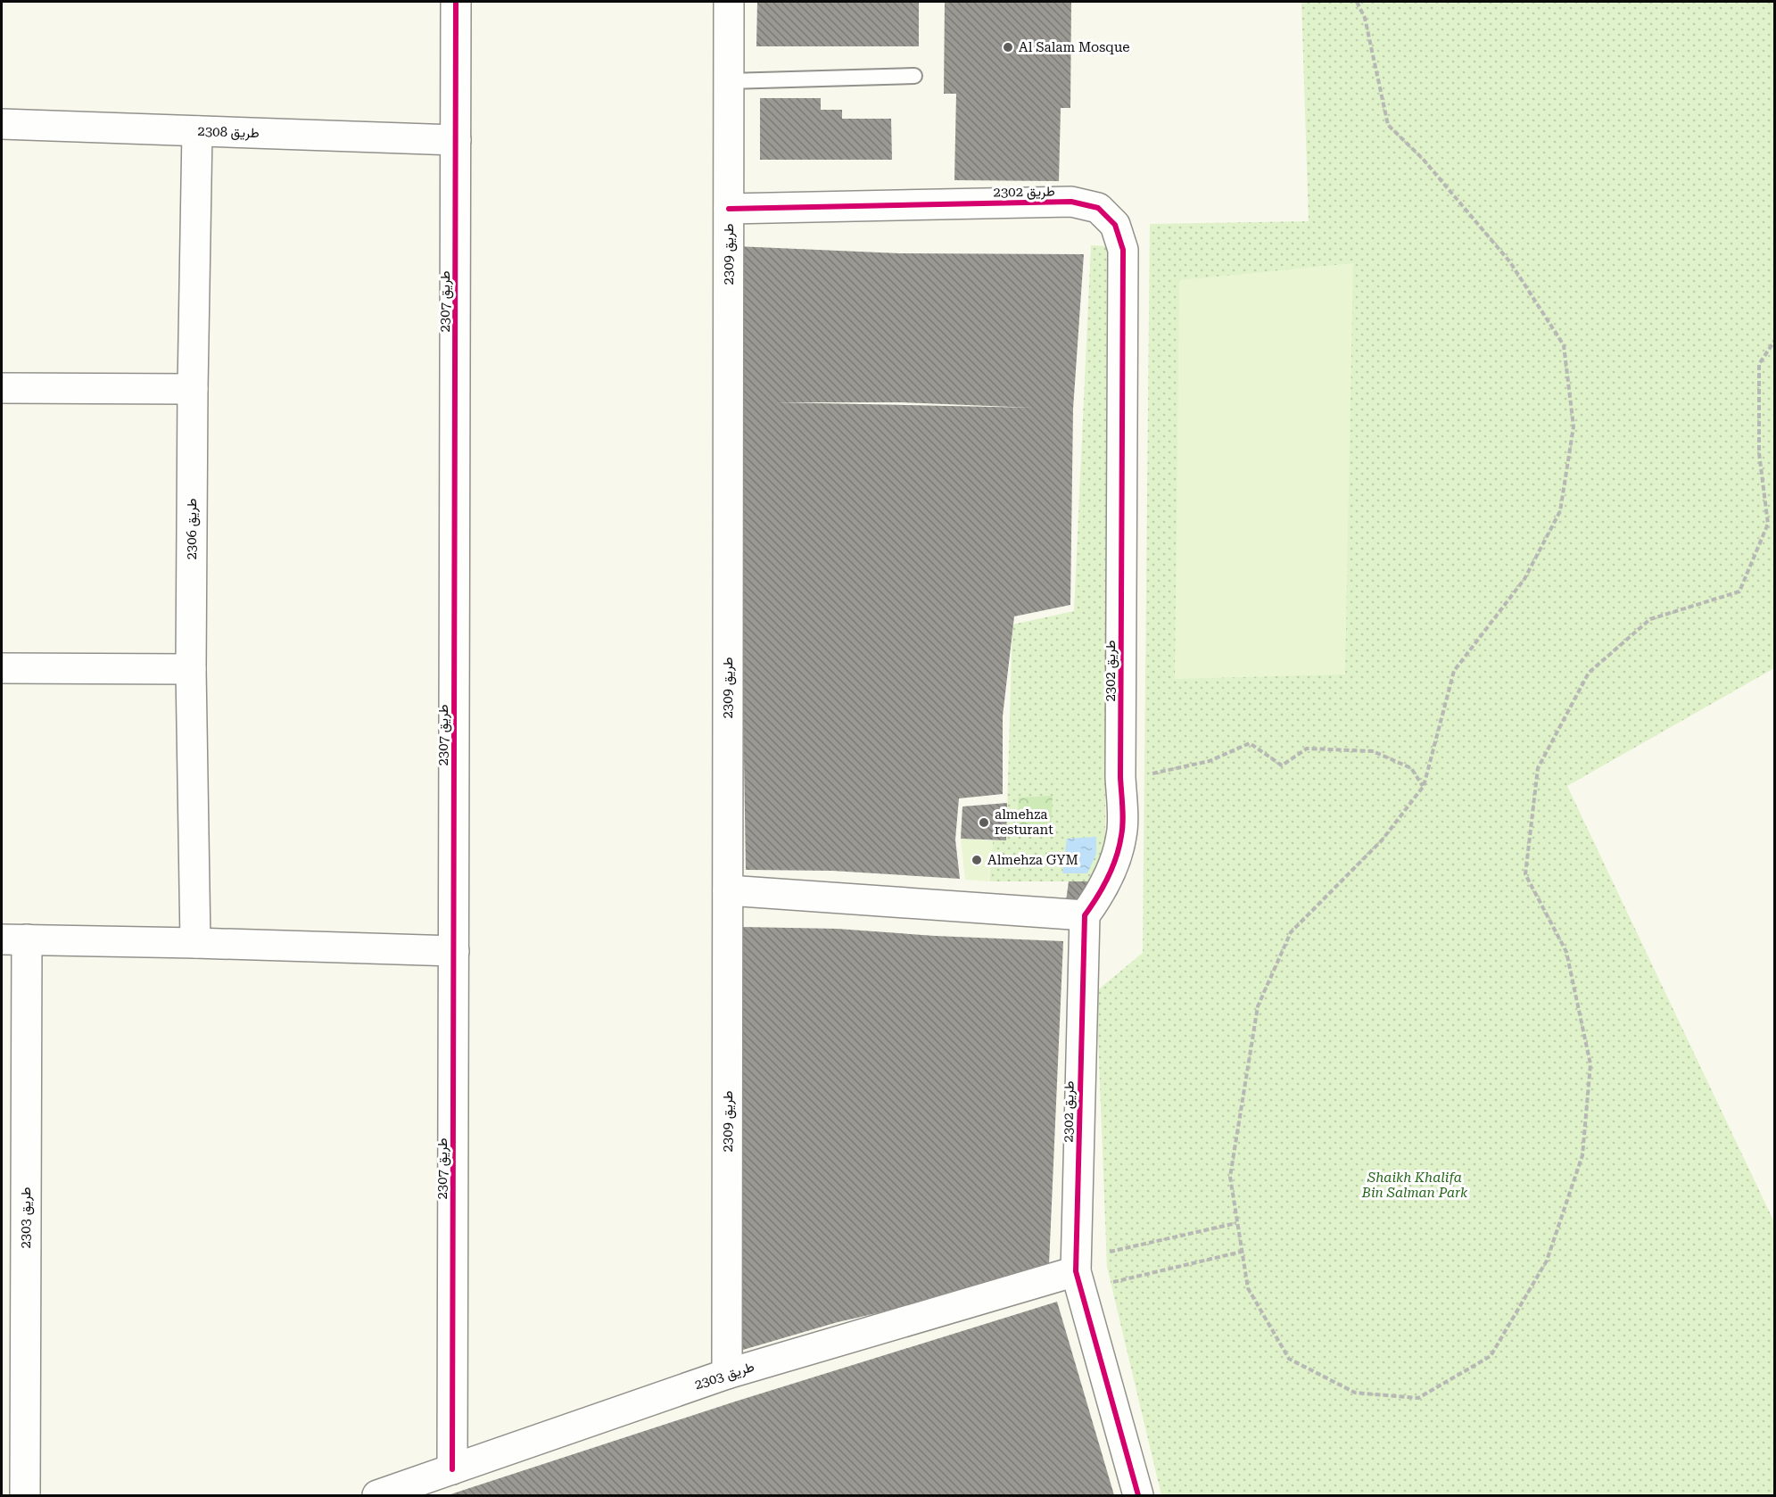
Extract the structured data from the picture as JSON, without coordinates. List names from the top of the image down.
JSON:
{
  "streets": {
    "street": [
      "طريق 2308",
      "طريق 2302",
      "طريق 2309",
      "طريق 2307",
      "طريق 2306",
      "طريق 2303"
    ]
  },
  "crossings": [
    ["طريق 2308", "طريق 2307"],
    ["طريق 2308", "طريق 2306"],
    ["طريق 2302", "طريق 2309"],
    ["طريق 2302", "طريق 2303"],
    ["طريق 2309", "طريق 2303"],
    ["طريق 2307", "طريق 2303"]
  ],
  "parks": ["Shaikh Khalifa Bin Salman Park"],
  "places": ["Al Salam Mosque", "almehza resturant", "Almehza GYM"]
}
